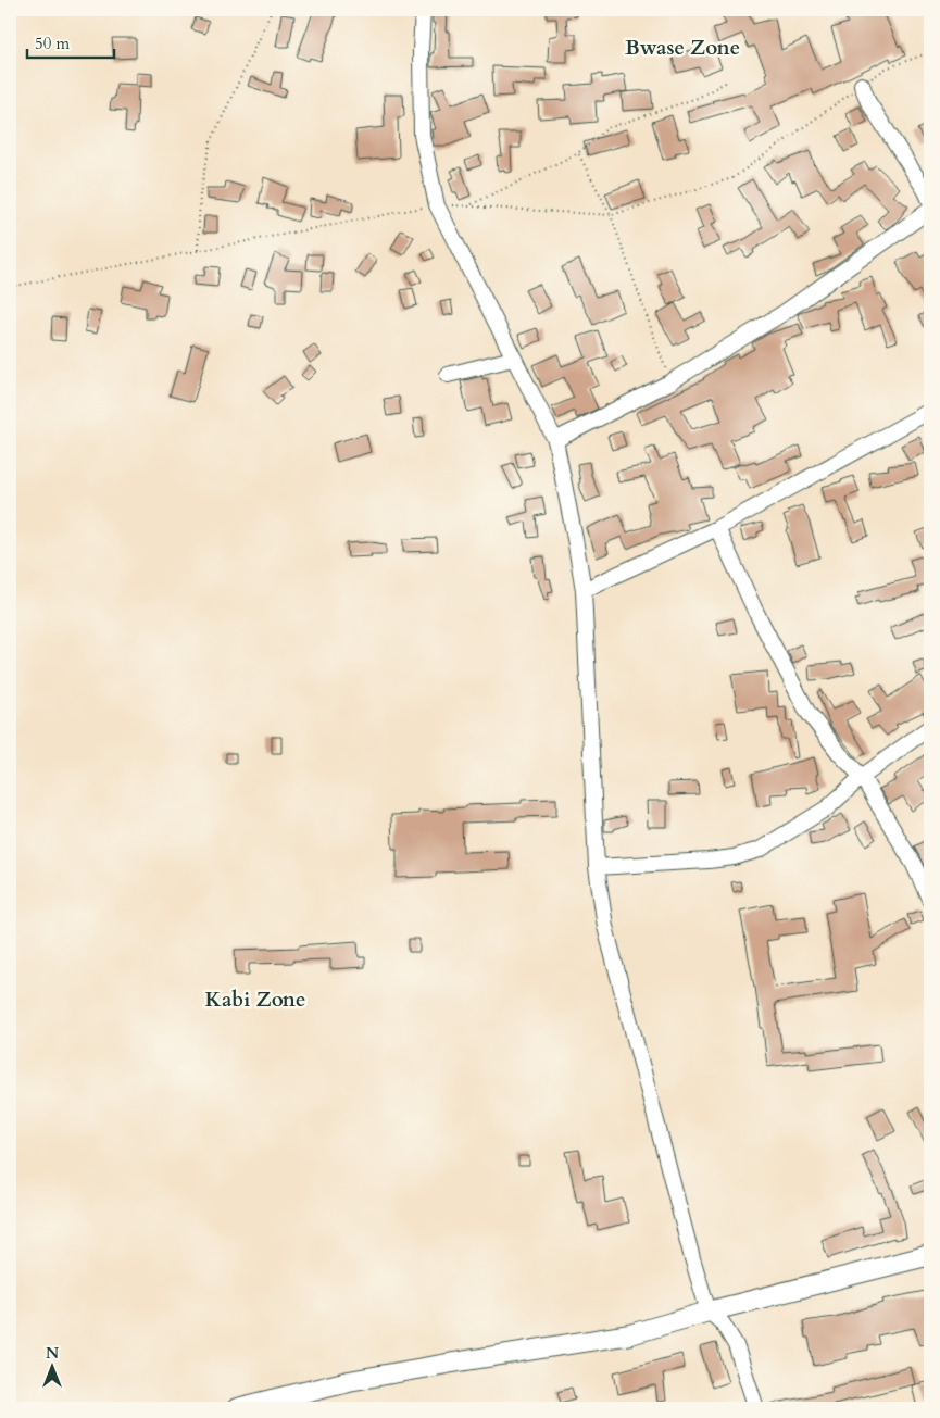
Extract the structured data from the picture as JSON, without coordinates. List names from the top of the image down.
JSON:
{
  "districts": ["Bwase Zone", "Kabi Zone"],
  "scale_bar": "50 m",
  "north": "top"
}
